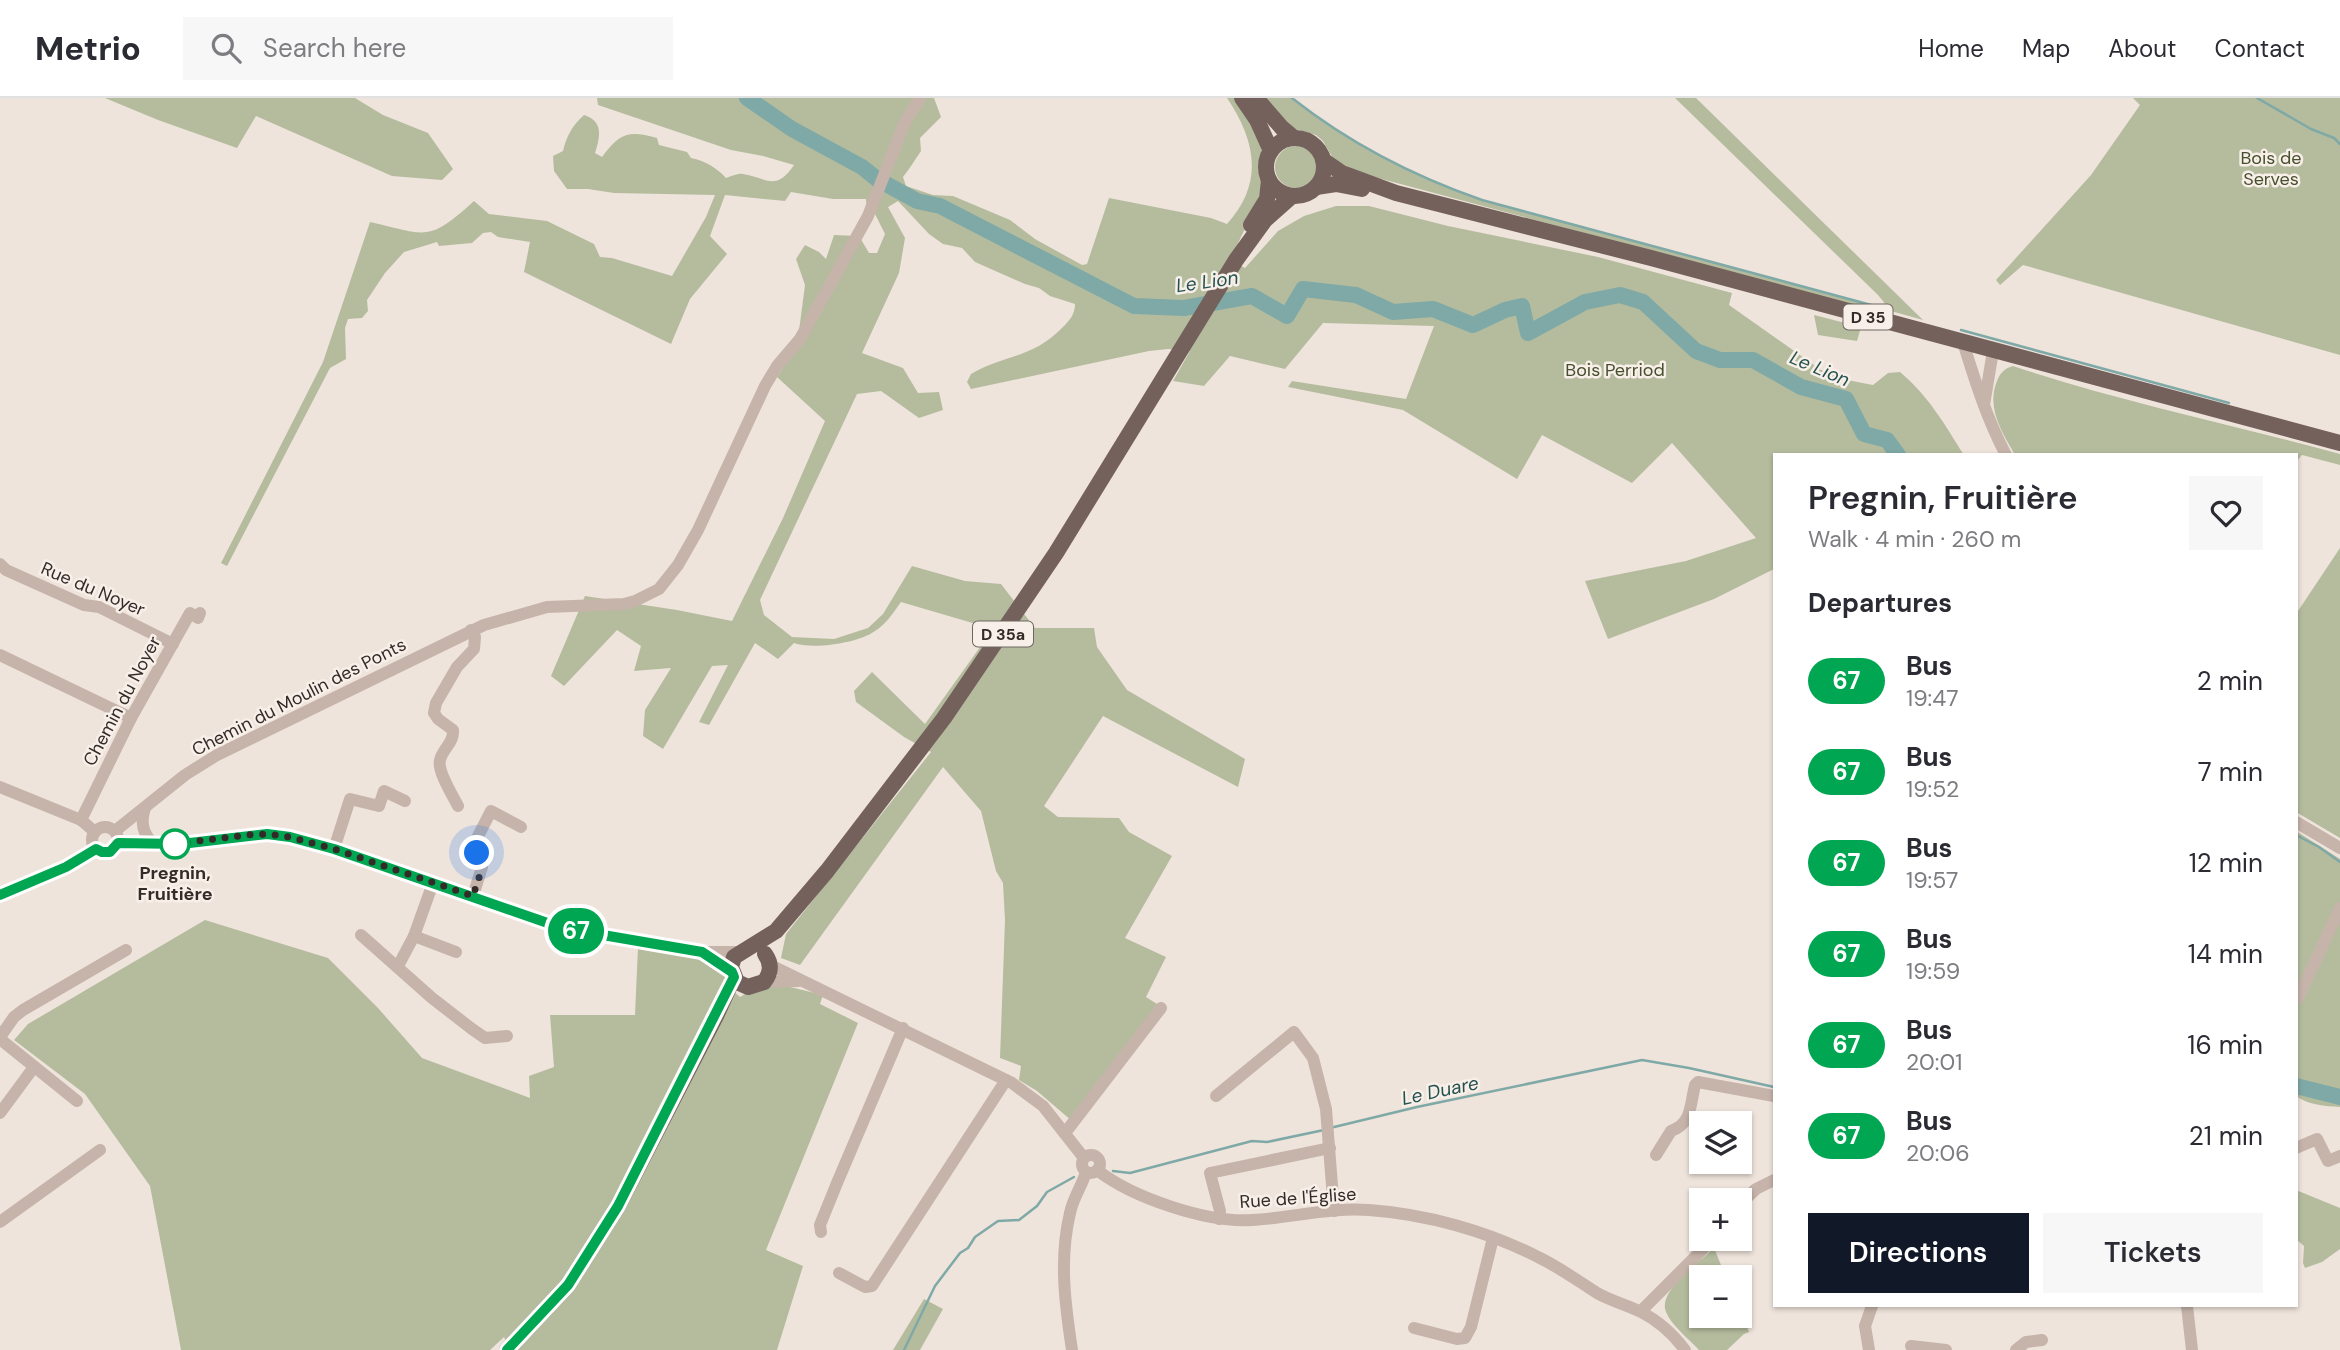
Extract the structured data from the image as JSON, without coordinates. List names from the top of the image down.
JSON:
{
  "streets": {
    "main road": ["D 35", "D 35a"],
    "street": [
      "Rue du Noyer",
      "Chemin du Moulin des Ponts",
      "Chemin du Noyer",
      "Rue de l'Église"
    ]
  },
  "crossings": [
    ["D 35", "D 35a"],
    ["Rue du Noyer", "Chemin du Noyer"],
    ["D 35a", "Rue de l'Église"],
    ["Chemin du Moulin des Ponts", "Rue de l'Église"]
  ],
  "water": ["Le Lion", "Le Duare"],
  "parks": ["Bois de Serves", "Bois Perriod"],
  "places": ["Pregnin, Fruitière"],
  "lines": ["bus line 67"],
  "page": {
    "header": "Metrio",
    "search": "Search here",
    "nav": [
      "Home",
      "Map",
      "About",
      "Contact"
    ],
    "on_map": "67",
    "heading": [
      ["Pregnin, Fruitière", "Walk · 4 min · 260 m"],
      "Departures"
    ],
    "list": [
      {
        "mark": "67",
        "name": "Bus",
        "note": "19:47",
        "value": "2 min"
      },
      {
        "mark": "67",
        "name": "Bus",
        "note": "19:52",
        "value": "7 min"
      },
      {
        "mark": "67",
        "name": "Bus",
        "note": "19:57",
        "value": "12 min"
      },
      {
        "mark": "67",
        "name": "Bus",
        "note": "19:59",
        "value": "14 min"
      },
      {
        "mark": "67",
        "name": "Bus",
        "note": "20:01",
        "value": "16 min"
      },
      {
        "mark": "67",
        "name": "Bus",
        "note": "20:06",
        "value": "21 min"
      }
    ],
    "map_buttons": ["+", "−"],
    "buttons": ["Directions", "Tickets"]
  }
}
